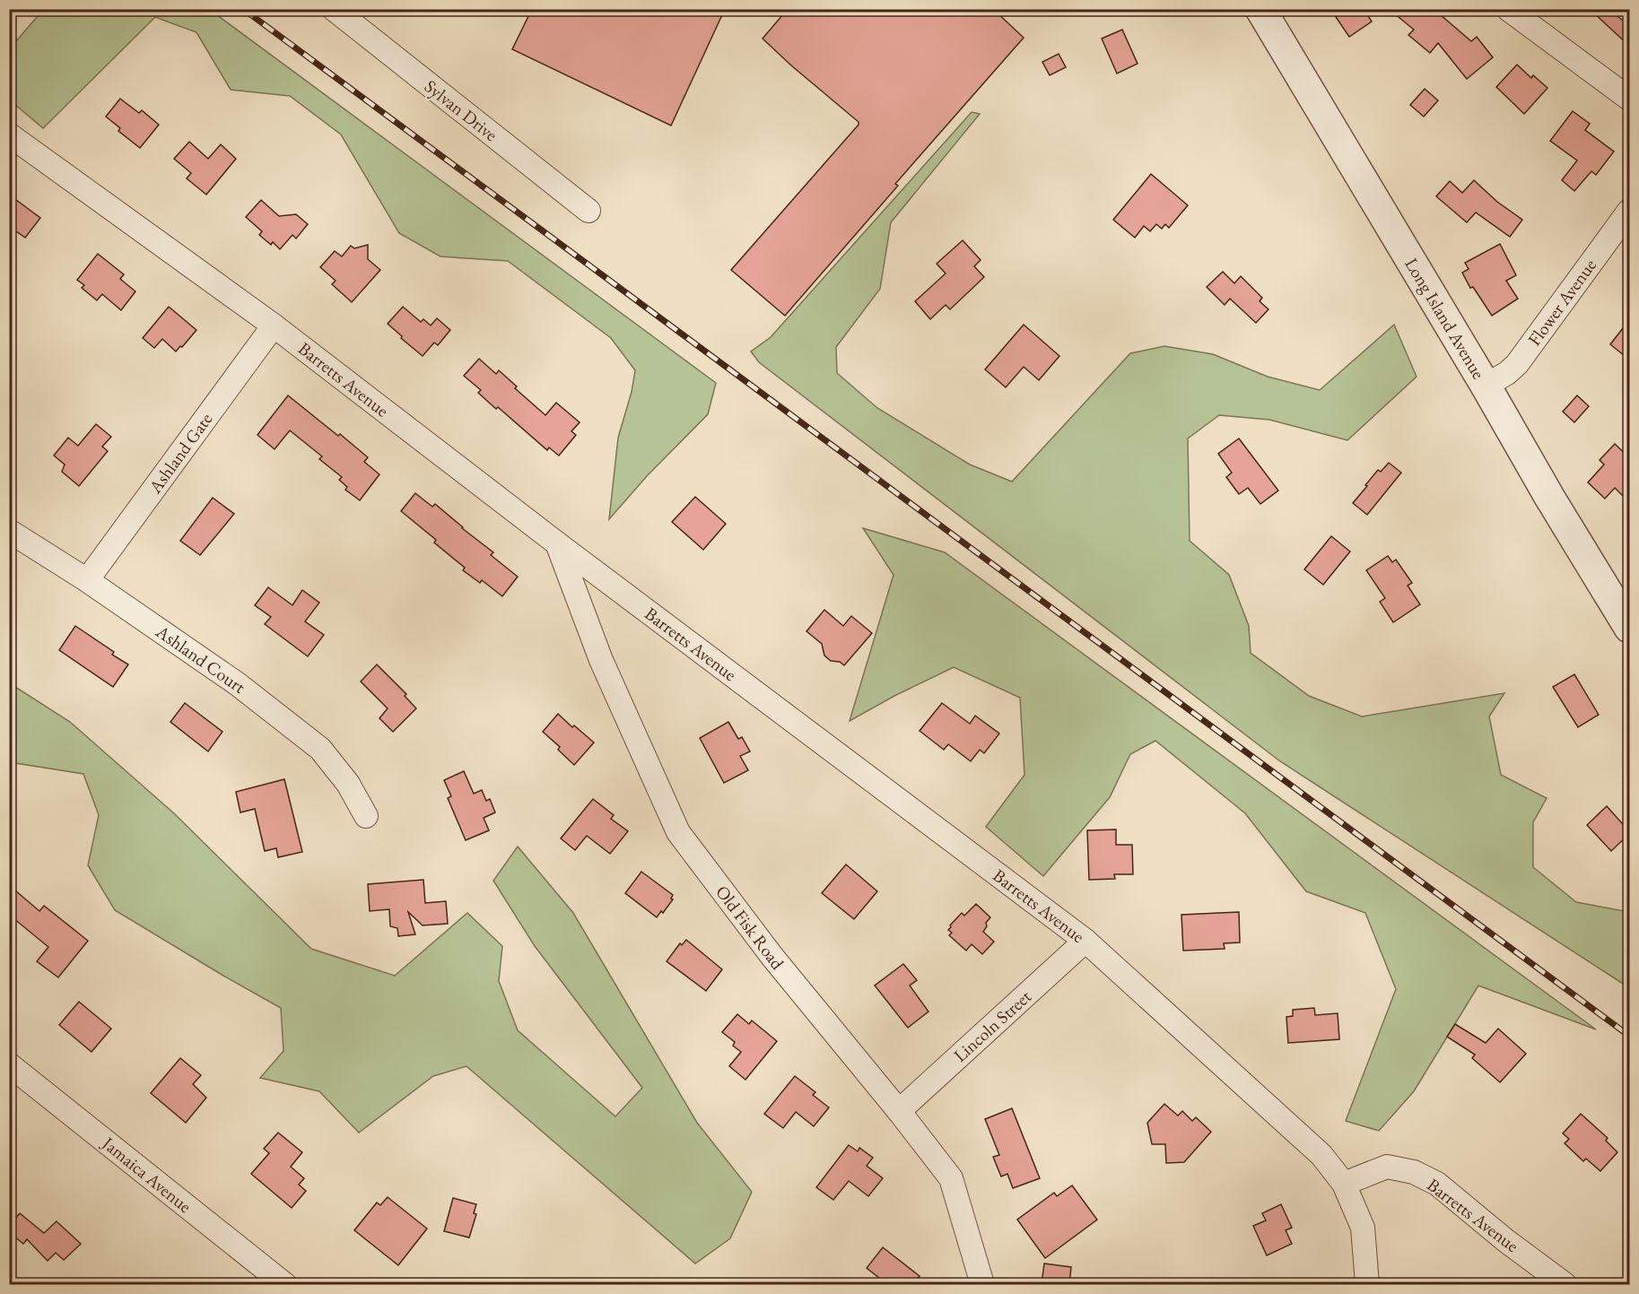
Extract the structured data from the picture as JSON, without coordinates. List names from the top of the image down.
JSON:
{
  "streets": {
    "street": [
      "Sylvan Drive",
      "Flower Avenue",
      "Long Island Avenue",
      "Barretts Avenue",
      "Ashland Gate",
      "Ashland Court",
      "Old Fisk Road",
      "Lincoln Street",
      "Jamaica Avenue"
    ]
  },
  "crossings": [
    ["Flower Avenue", "Long Island Avenue"],
    ["Barretts Avenue", "Ashland Gate"],
    ["Barretts Avenue", "Old Fisk Road"],
    ["Barretts Avenue", "Lincoln Street"],
    ["Ashland Gate", "Ashland Court"],
    ["Old Fisk Road", "Lincoln Street"]
  ]
}
